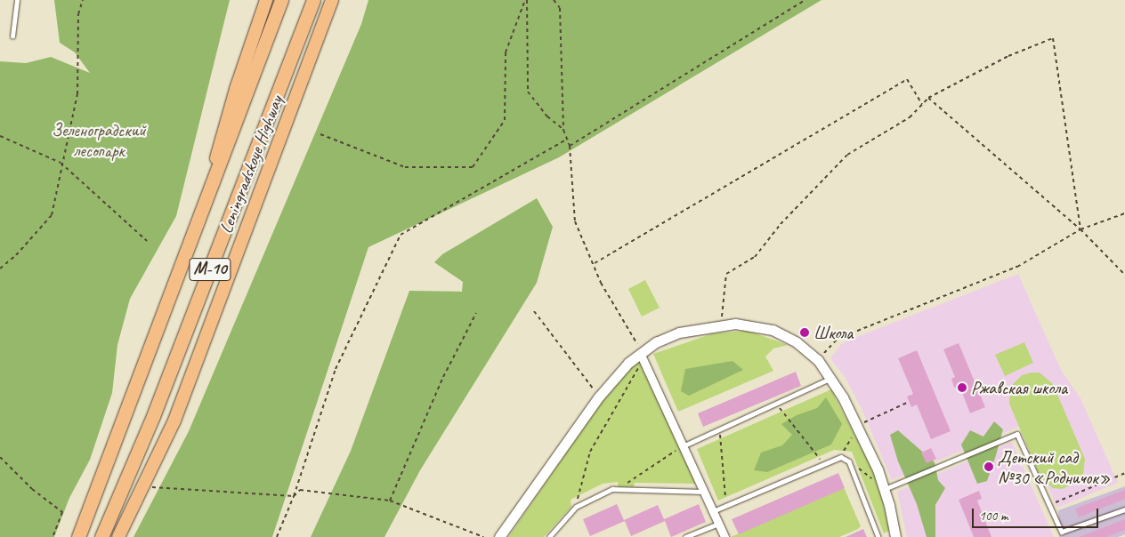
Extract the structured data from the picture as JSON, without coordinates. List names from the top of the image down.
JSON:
{
  "streets": {
    "highway": ["Leningradskoye Highway", "М-10"]
  },
  "parks": ["Зеленоградский лесопарк"],
  "places": ["Школа", "Ржавская школа", "Детский сад №30 «Родничок»"],
  "scale_bar": "100 m"
}
